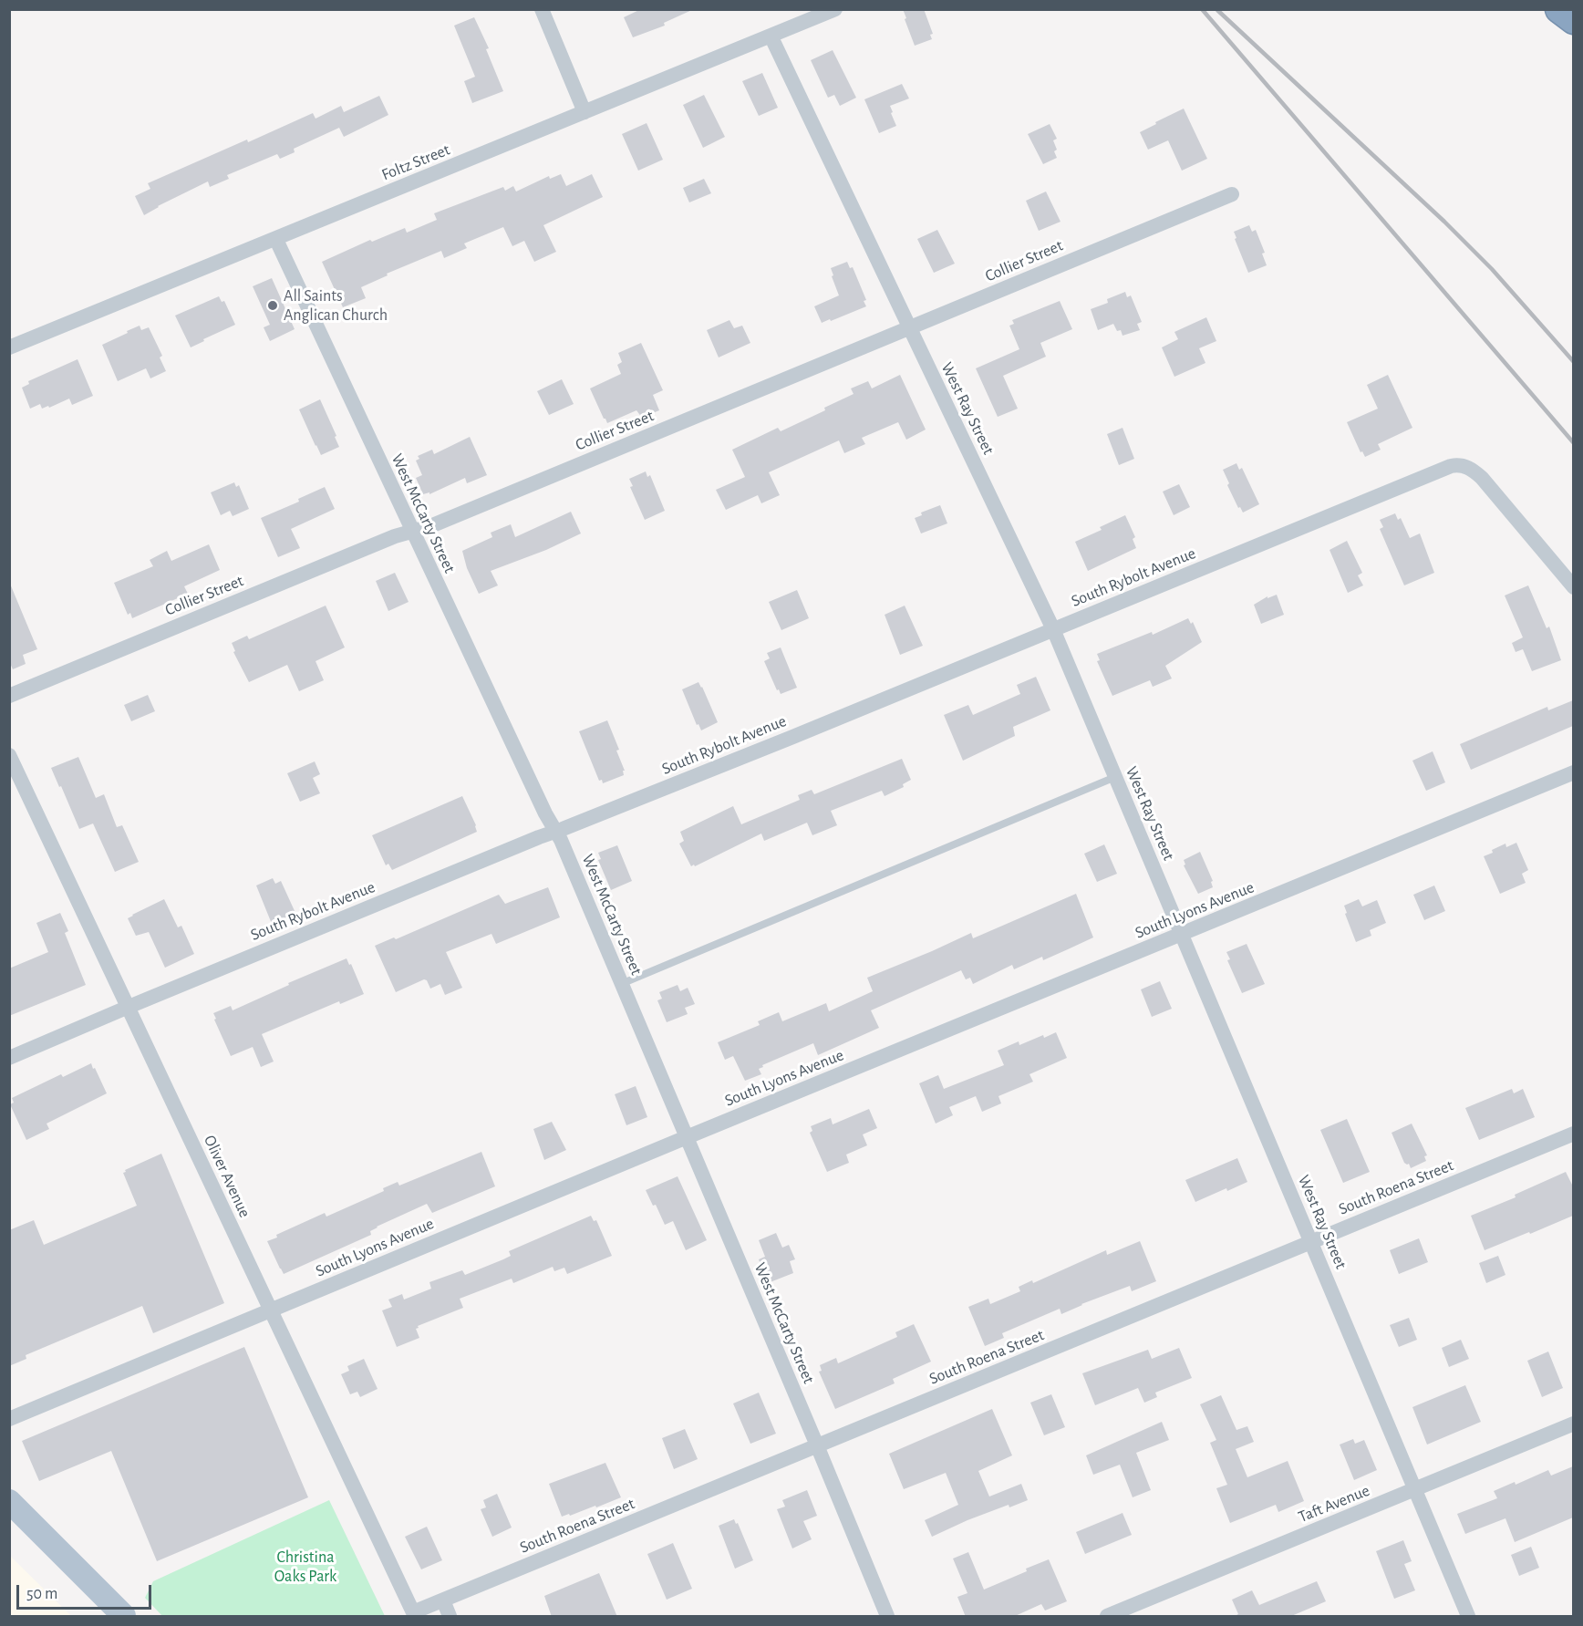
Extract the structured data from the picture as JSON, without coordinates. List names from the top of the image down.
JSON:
{
  "streets": {
    "street": [
      "Foltz Street",
      "Collier Street",
      "West Ray Street",
      "West McCarty Street",
      "South Rybolt Avenue",
      "South Lyons Avenue",
      "Oliver Avenue",
      "South Roena Street",
      "Taft Avenue"
    ]
  },
  "crossings": [
    ["Foltz Street", "West Ray Street"],
    ["Foltz Street", "West McCarty Street"],
    ["Collier Street", "West Ray Street"],
    ["Collier Street", "West McCarty Street"],
    ["West Ray Street", "South Rybolt Avenue"],
    ["West Ray Street", "South Lyons Avenue"],
    ["West Ray Street", "South Roena Street"],
    ["West Ray Street", "Taft Avenue"],
    ["West McCarty Street", "South Rybolt Avenue"],
    ["West McCarty Street", "South Lyons Avenue"],
    ["West McCarty Street", "South Roena Street"],
    ["South Rybolt Avenue", "Oliver Avenue"],
    ["South Lyons Avenue", "Oliver Avenue"],
    ["Oliver Avenue", "South Roena Street"]
  ],
  "parks": ["Christina Oaks Park"],
  "places": ["All Saints Anglican Church"],
  "scale_bar": "50 m"
}
